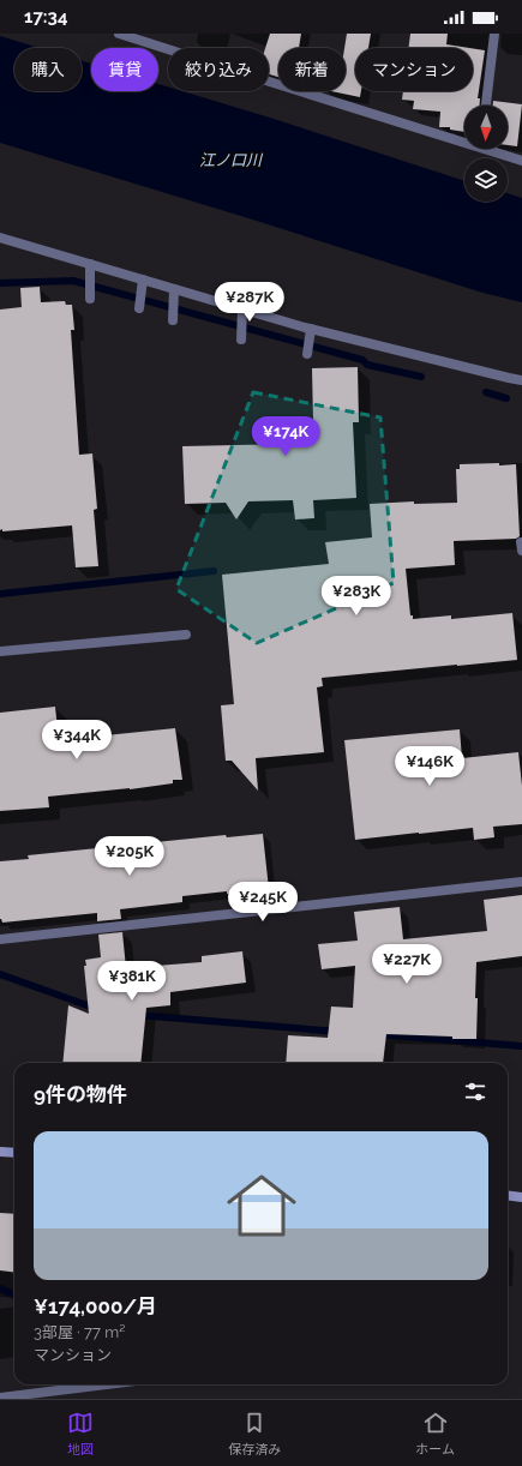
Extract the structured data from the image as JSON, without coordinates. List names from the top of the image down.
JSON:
{
  "water": ["江ノ口川"],
  "north": "bottom",
  "page": {
    "status": "17:34",
    "chip": [
      "購入",
      "賃貸",
      "絞り込み",
      "新着",
      "マンション"
    ],
    "price": [
      "¥287K",
      "¥174K",
      "¥283K",
      "¥344K",
      "¥146K",
      "¥205K",
      "¥245K",
      "¥227K",
      "¥381K"
    ],
    "heading": "9件の物件",
    "list": [
      {
        "name": "¥174,000/月",
        "note": "3部屋 · 77 m² · マンション"
      }
    ],
    "tabs": ["地図", "保存済み", "ホーム"]
  }
}
